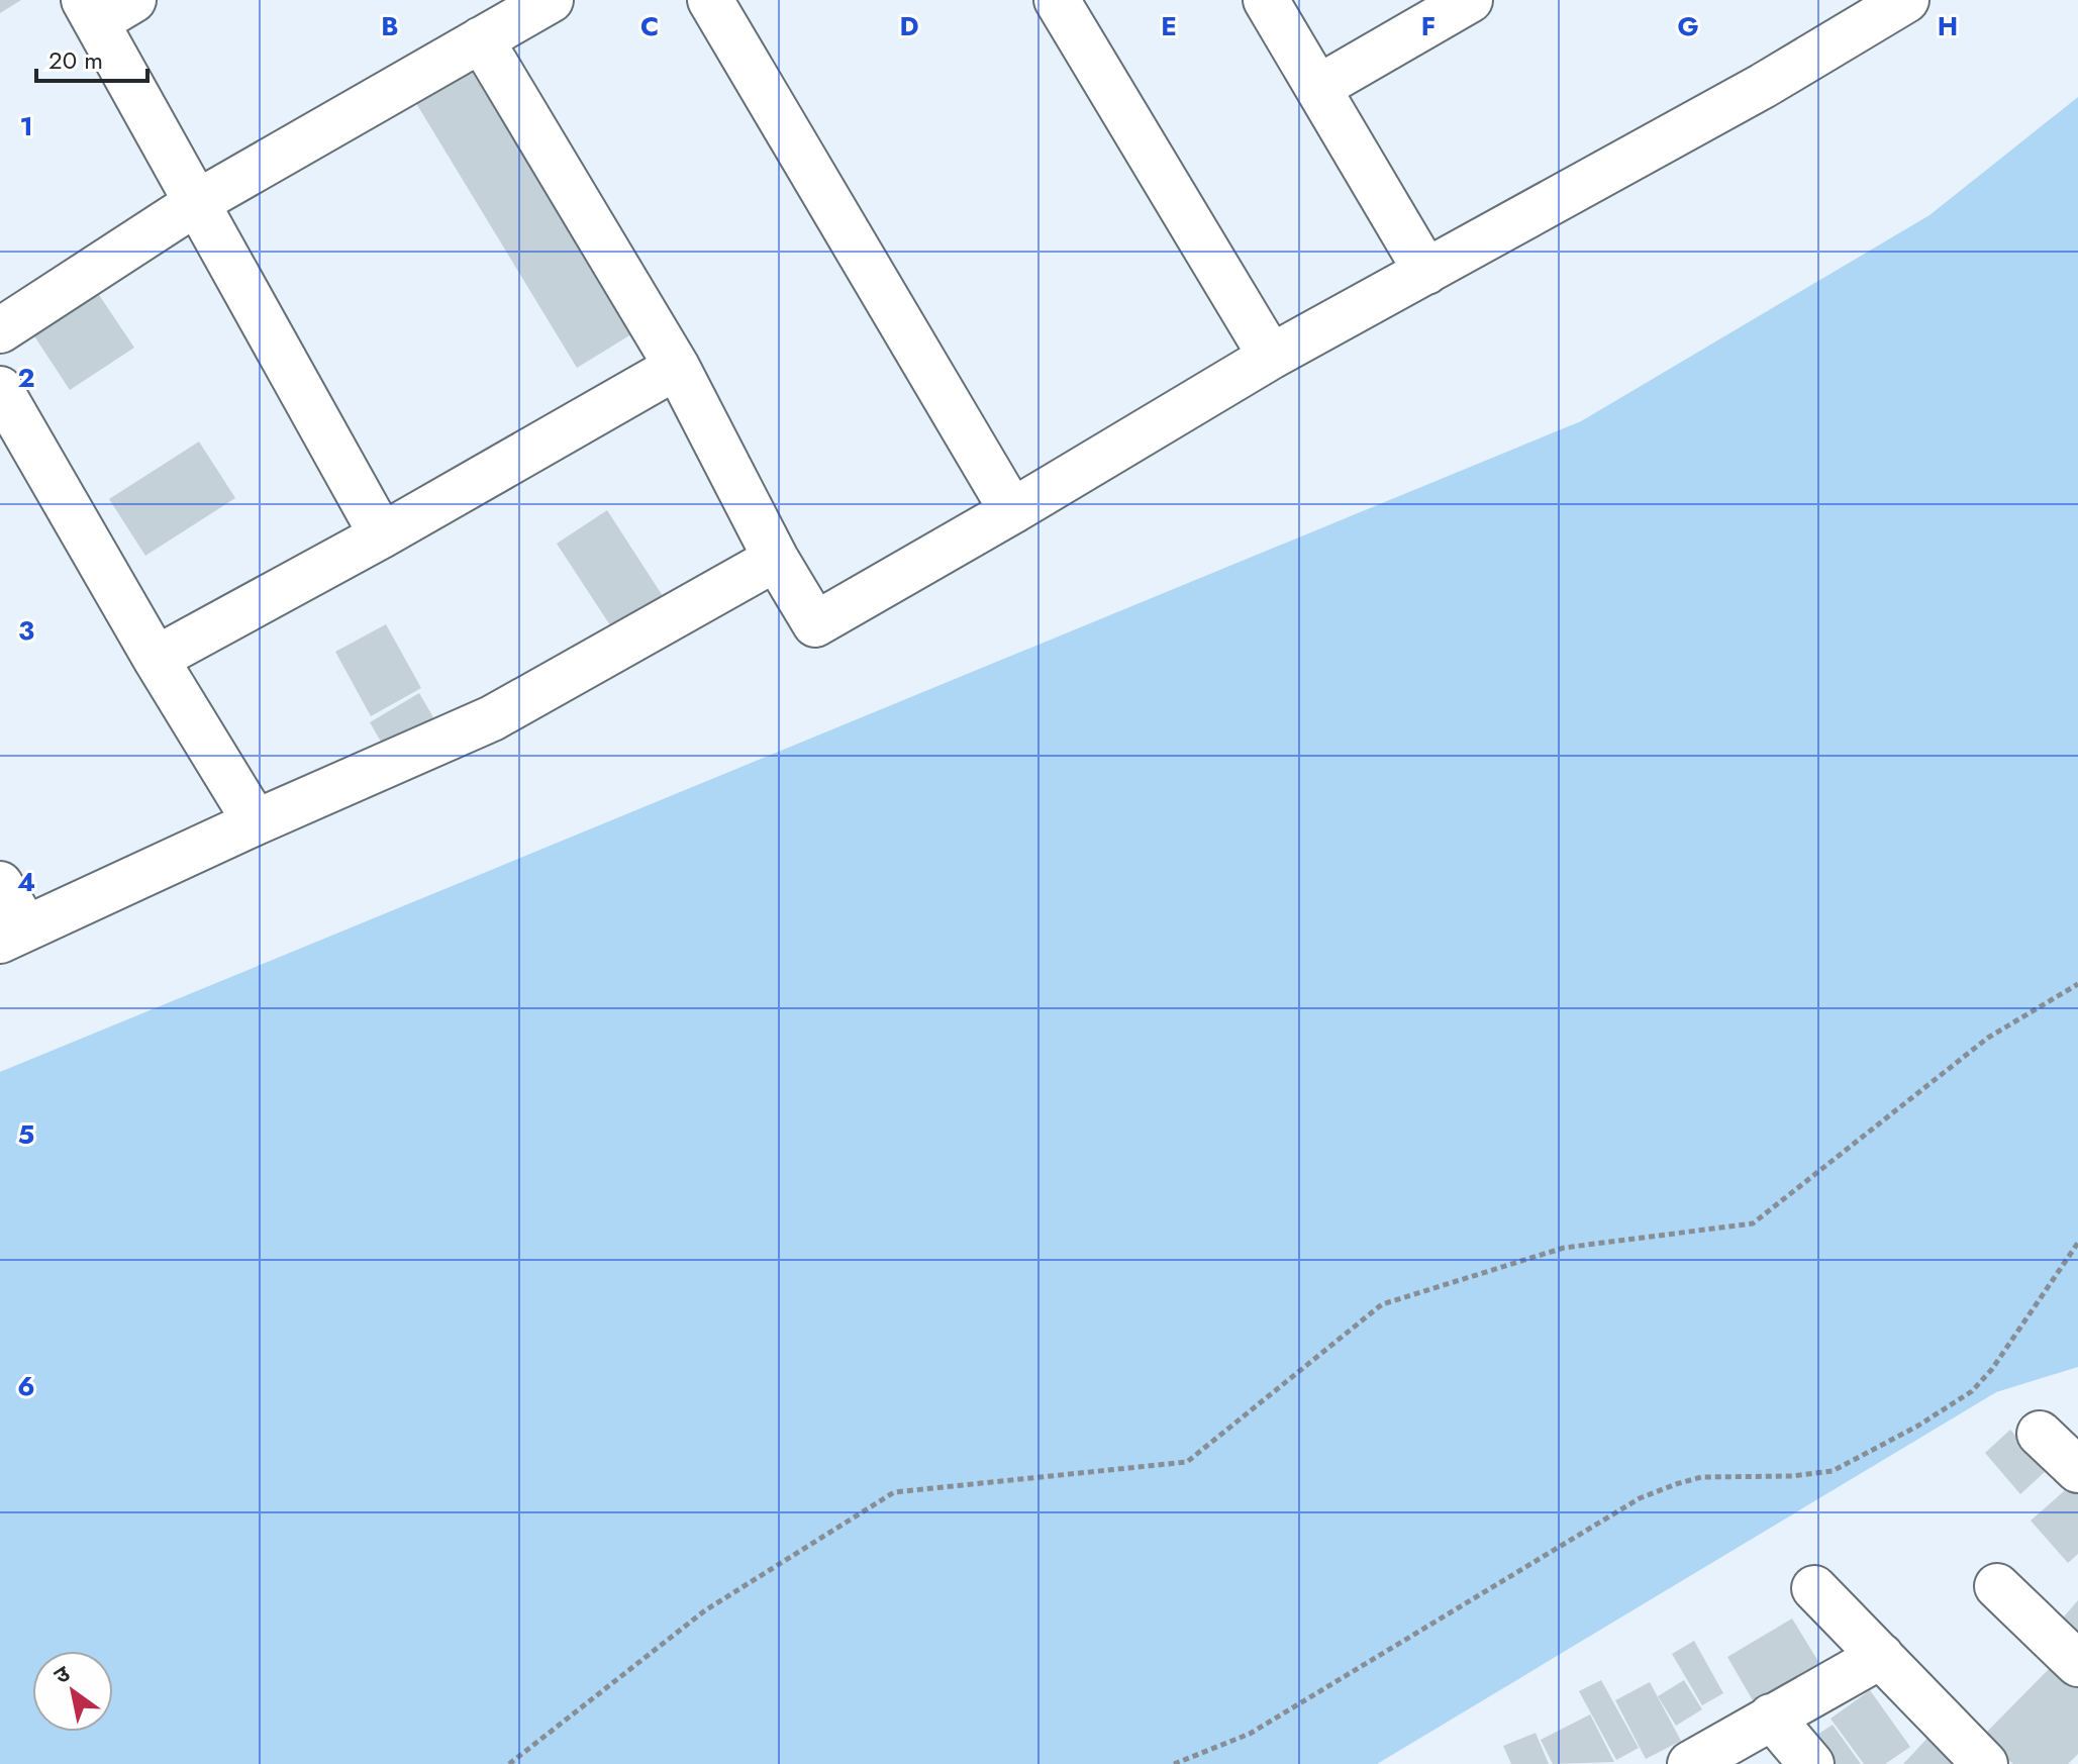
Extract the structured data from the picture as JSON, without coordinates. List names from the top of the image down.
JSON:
{
  "scale_bar": "20 m",
  "north": "top left",
  "grid": {
    "columns": [
      "B",
      "C",
      "D",
      "E",
      "F",
      "G",
      "H"
    ],
    "rows": [
      "1",
      "2",
      "3",
      "4",
      "5",
      "6"
    ]
  }
}
